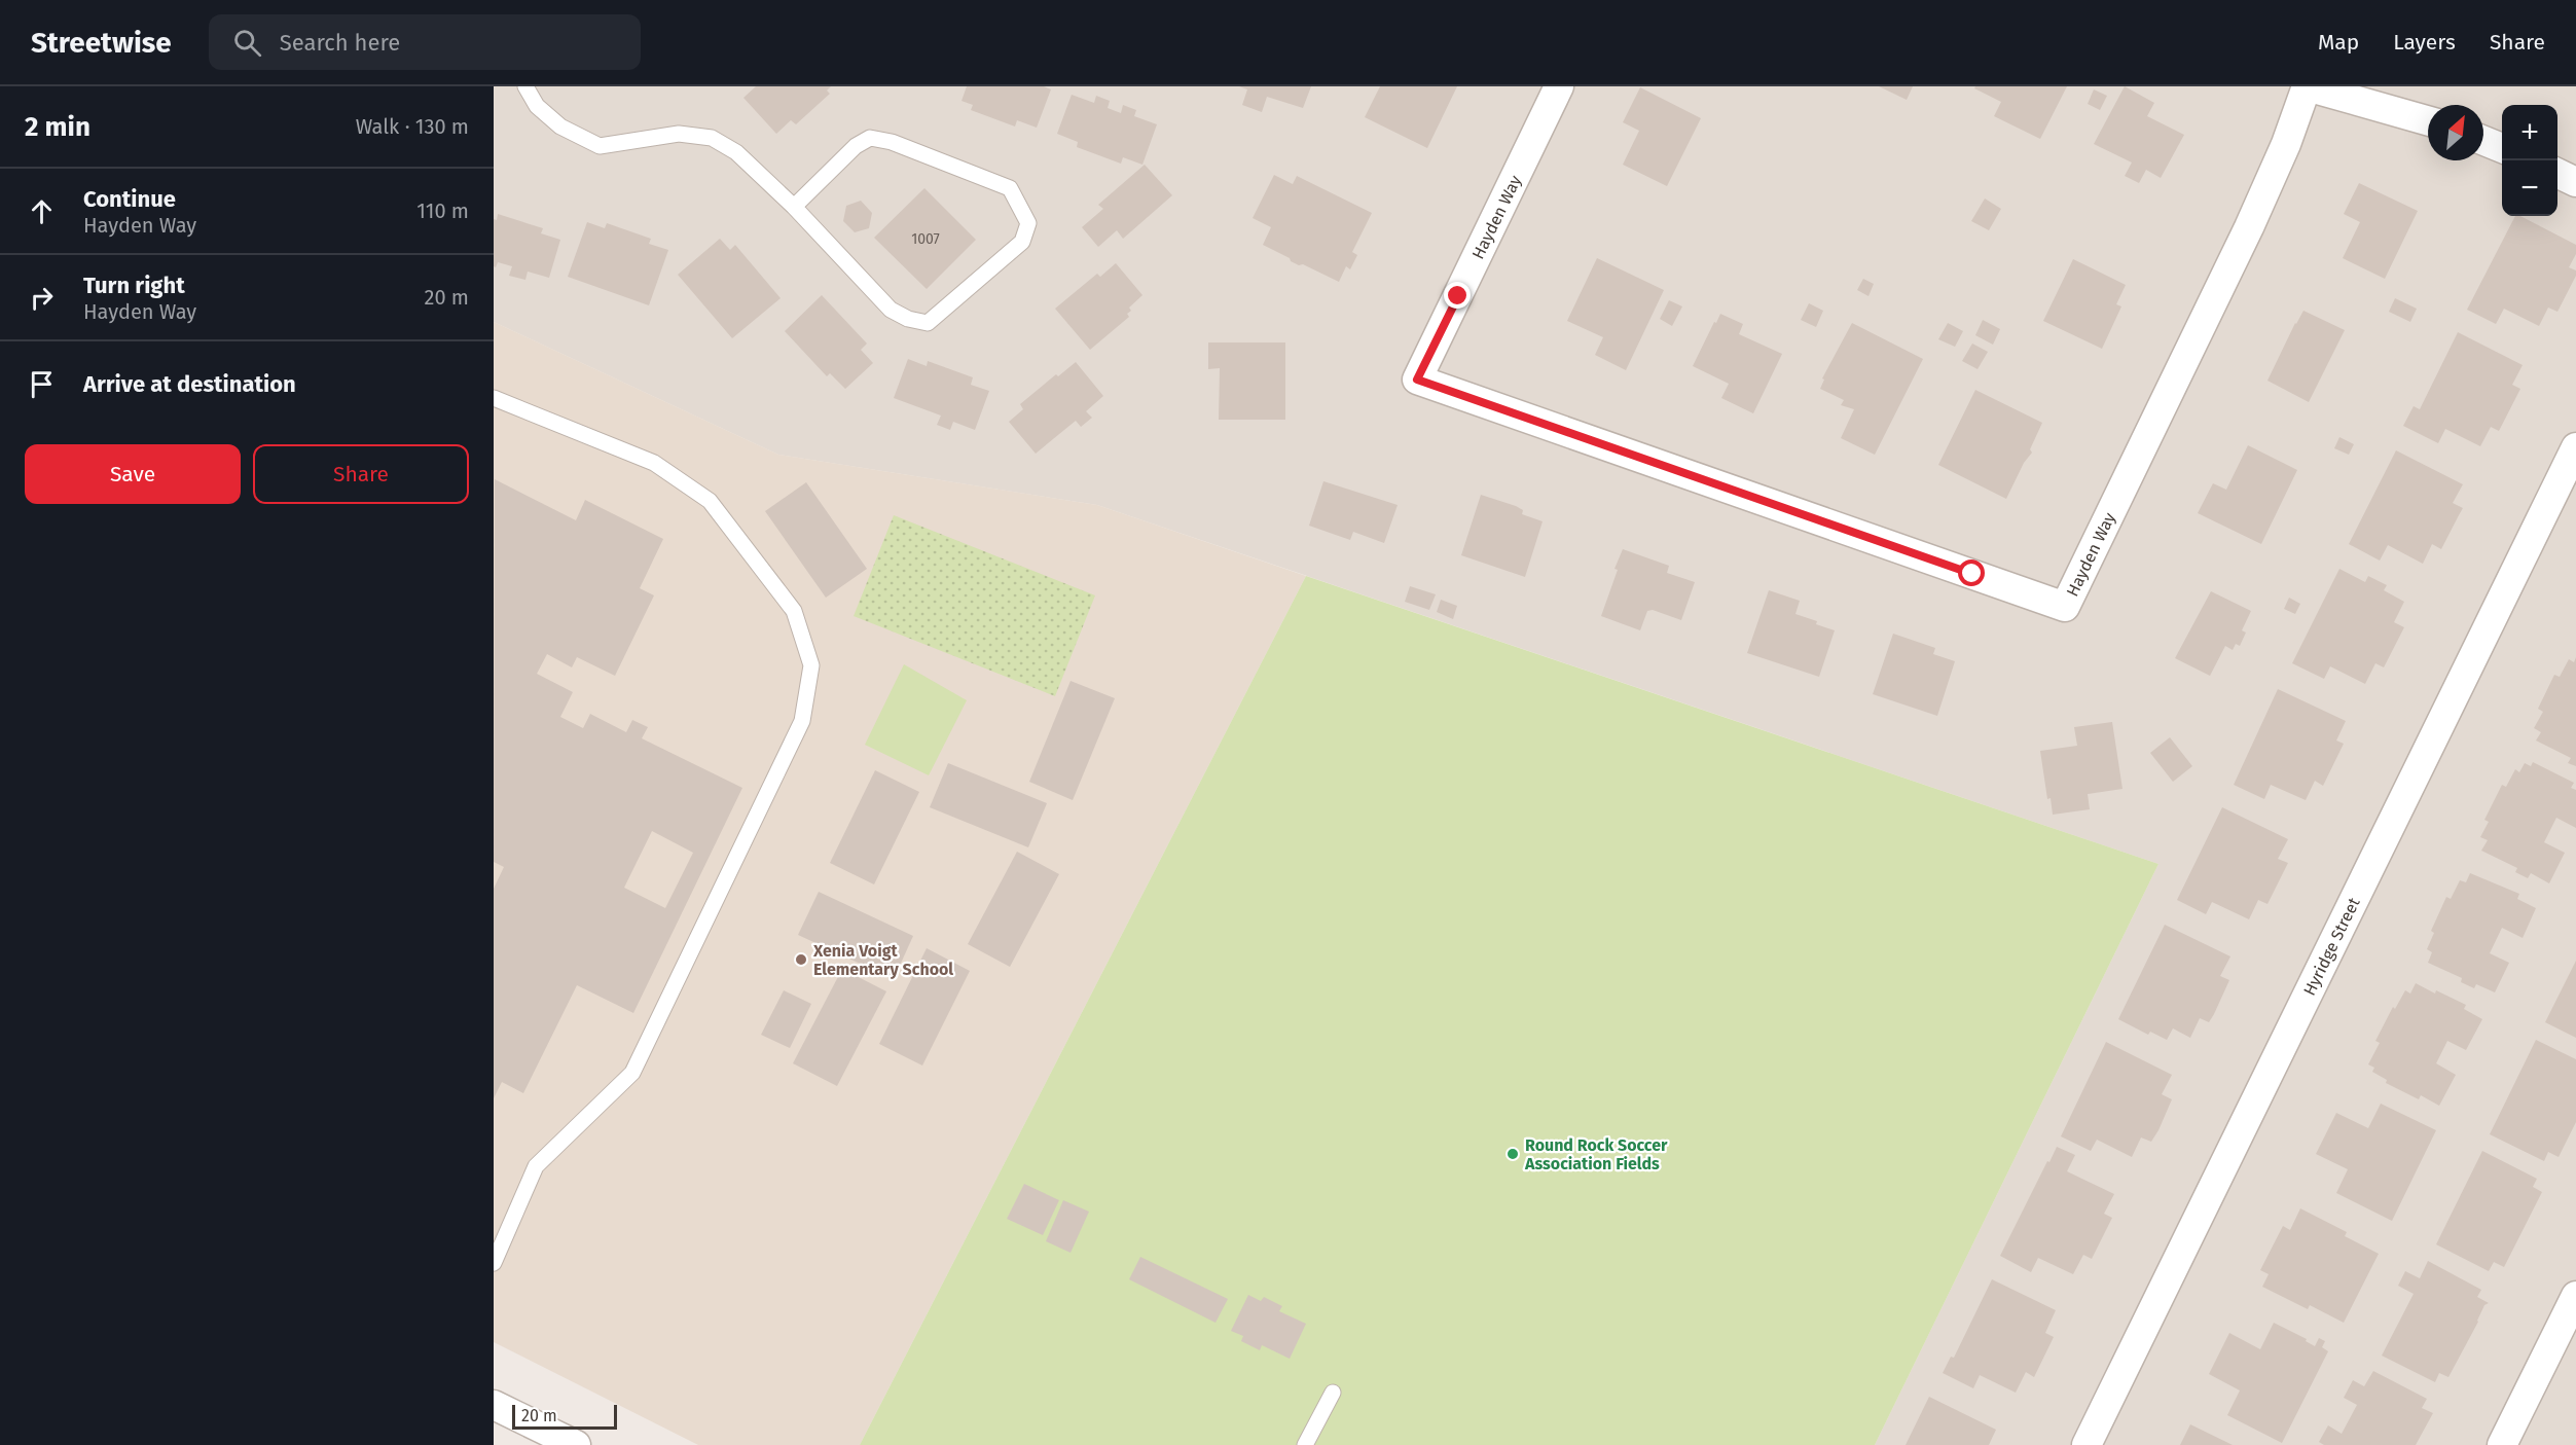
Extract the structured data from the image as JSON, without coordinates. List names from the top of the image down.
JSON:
{
  "streets": {
    "street": ["Hayden Way", "Hyridge Street"]
  },
  "places": ["Xenia Voigt Elementary School", "Round Rock Soccer Association Fields"],
  "house_numbers": ["1007"],
  "scale_bar": "20 m",
  "north": "top right",
  "page": {
    "header": "Streetwise",
    "search": "Search here",
    "nav": ["Map", "Layers", "Share"],
    "heading": ["2 min", "Walk · 130 m"],
    "map_buttons": ["+", "−"],
    "list": [
      ["Continue", "Hayden Way", "110 m"],
      ["Turn right", "Hayden Way", "20 m"],
      "Arrive at destination"
    ],
    "buttons": ["Save", "Share"],
    "scale": "20 m"
  }
}
